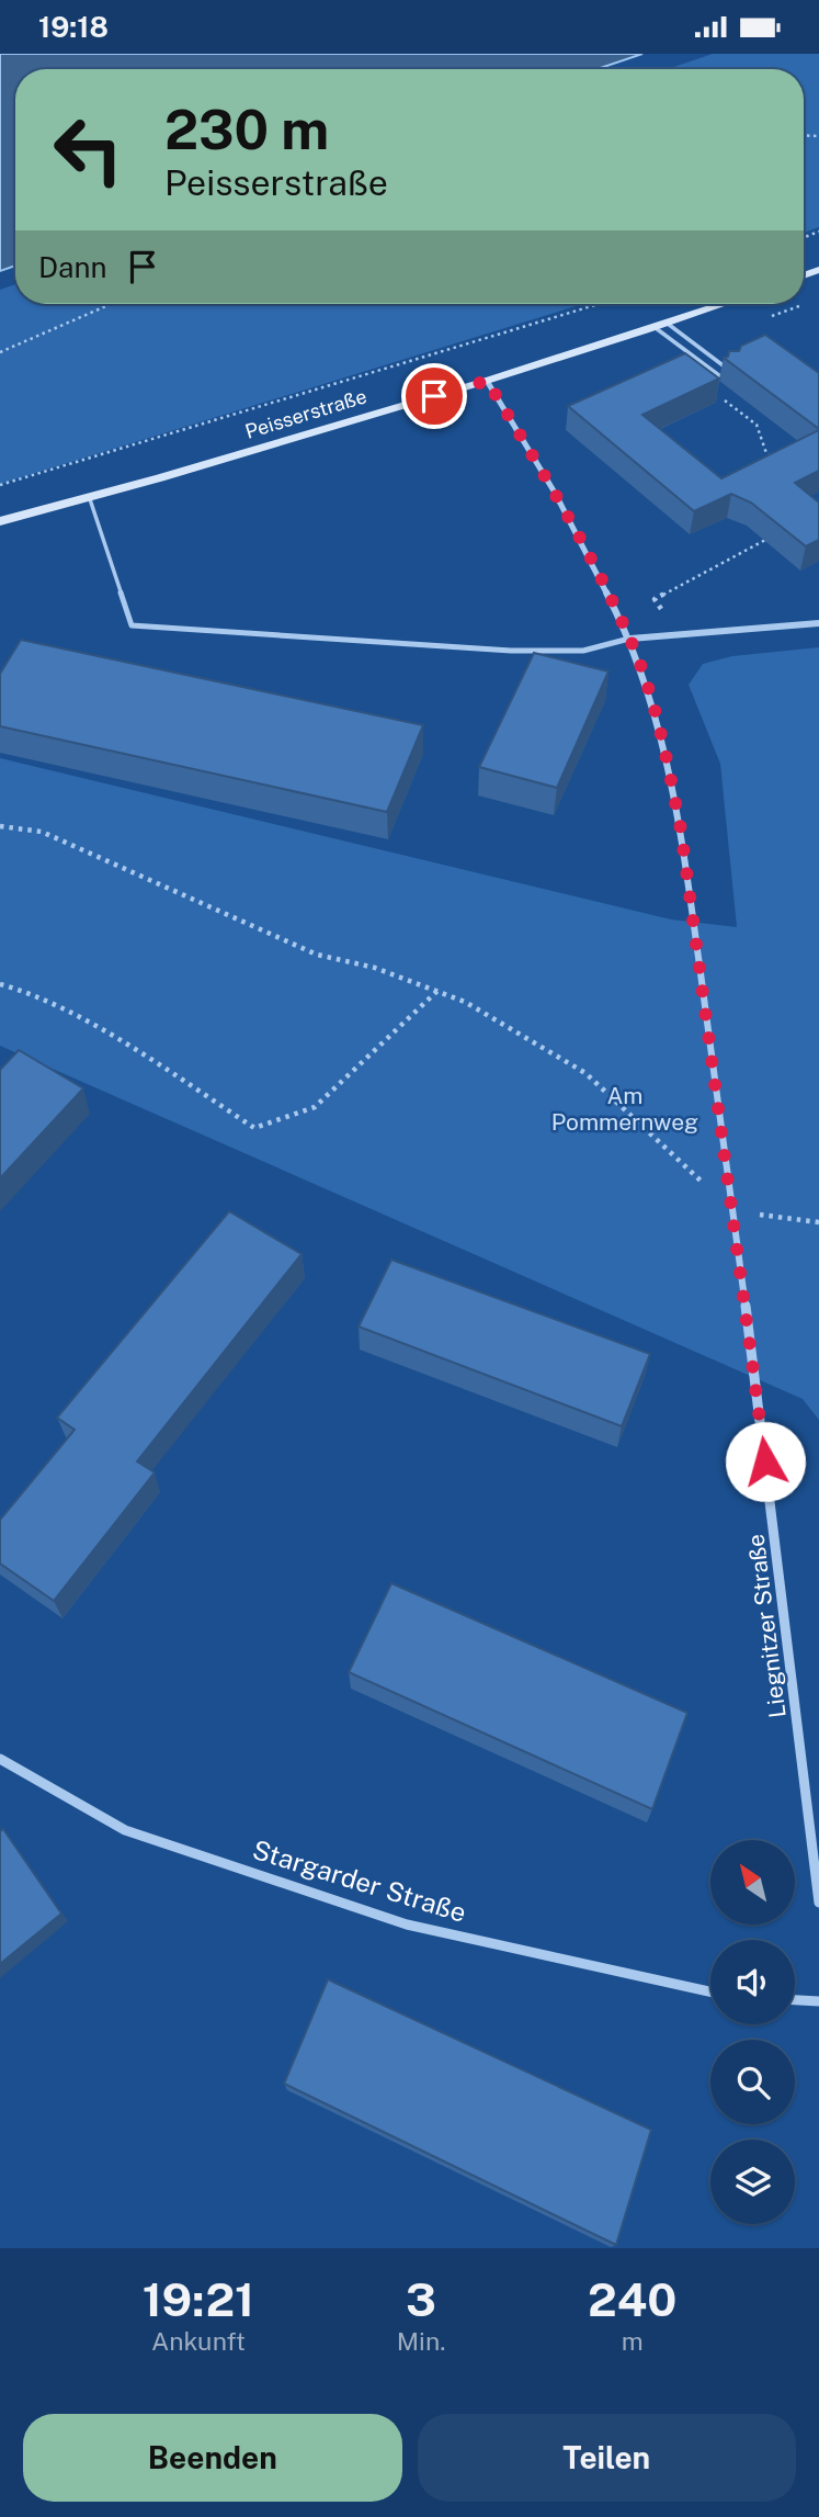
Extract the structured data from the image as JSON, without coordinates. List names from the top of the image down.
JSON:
{
  "streets": {
    "street": ["Peisserstraße", "Liegnitzer Straße", "Stargarder Straße"]
  },
  "crossings": [
    ["Peisserstraße", "Liegnitzer Straße"]
  ],
  "parks": ["Am Pommernweg"],
  "north": "top left",
  "page": {
    "status": "19:18",
    "turn": ["230 m", "Peisserstraße"],
    "then": "Dann",
    "eta": [
      "19:21",
      "Ankunft",
      "3",
      "Min.",
      "240",
      "m"
    ],
    "buttons": ["Beenden", "Teilen"]
  }
}
